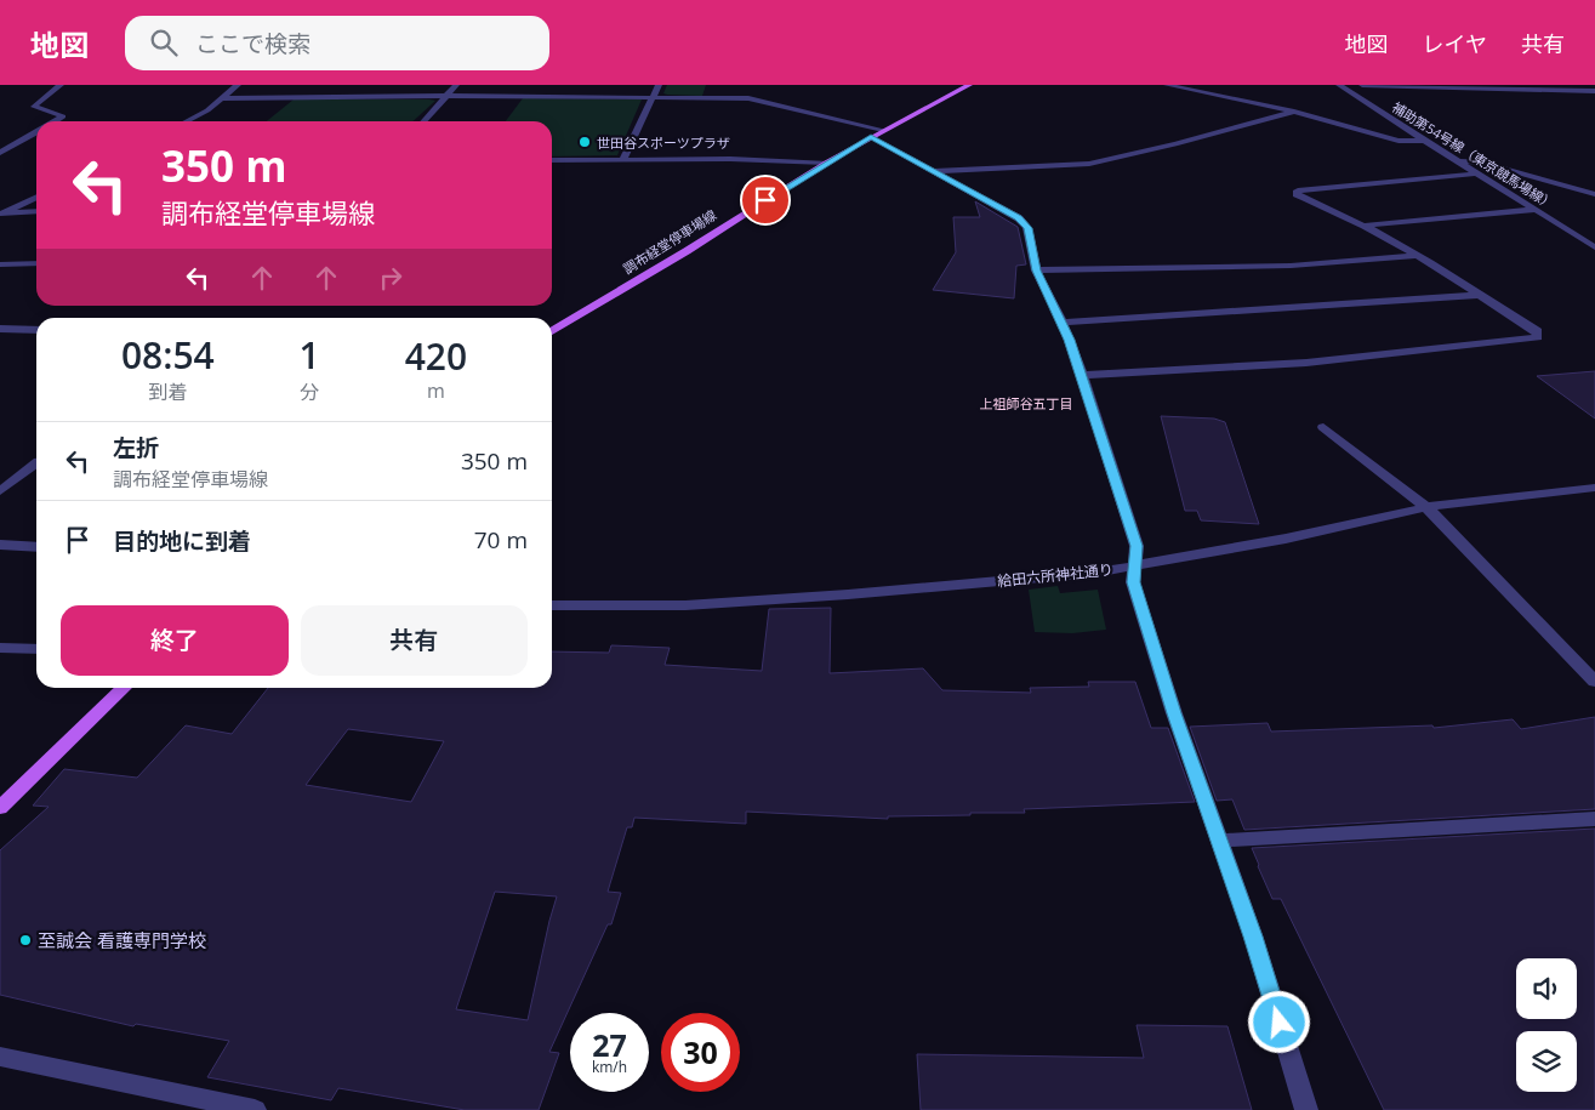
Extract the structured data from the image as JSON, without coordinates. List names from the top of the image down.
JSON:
{
  "streets": {
    "main road": ["調布経堂停車場線"],
    "street": ["補助第54号線（東京競馬場線）", "給田六所神社通り"]
  },
  "districts": ["上祖師谷五丁目"],
  "places": ["世田谷スポーツプラザ", "至誠会 看護専門学校"],
  "page": {
    "header": "地図",
    "search": "ここで検索",
    "nav": ["地図", "レイヤ", "共有"],
    "turn": ["350 m", "調布経堂停車場線"],
    "eta": [
      "08:54",
      "到着",
      "1",
      "分",
      "420",
      "m"
    ],
    "list": [
      {
        "name": "左折",
        "note": "調布経堂停車場線",
        "value": "350 m"
      },
      {
        "name": "目的地に到着",
        "value": "70 m"
      }
    ],
    "buttons": ["終了", "共有"],
    "speed": "27 km/h",
    "limit": "30"
  }
}
